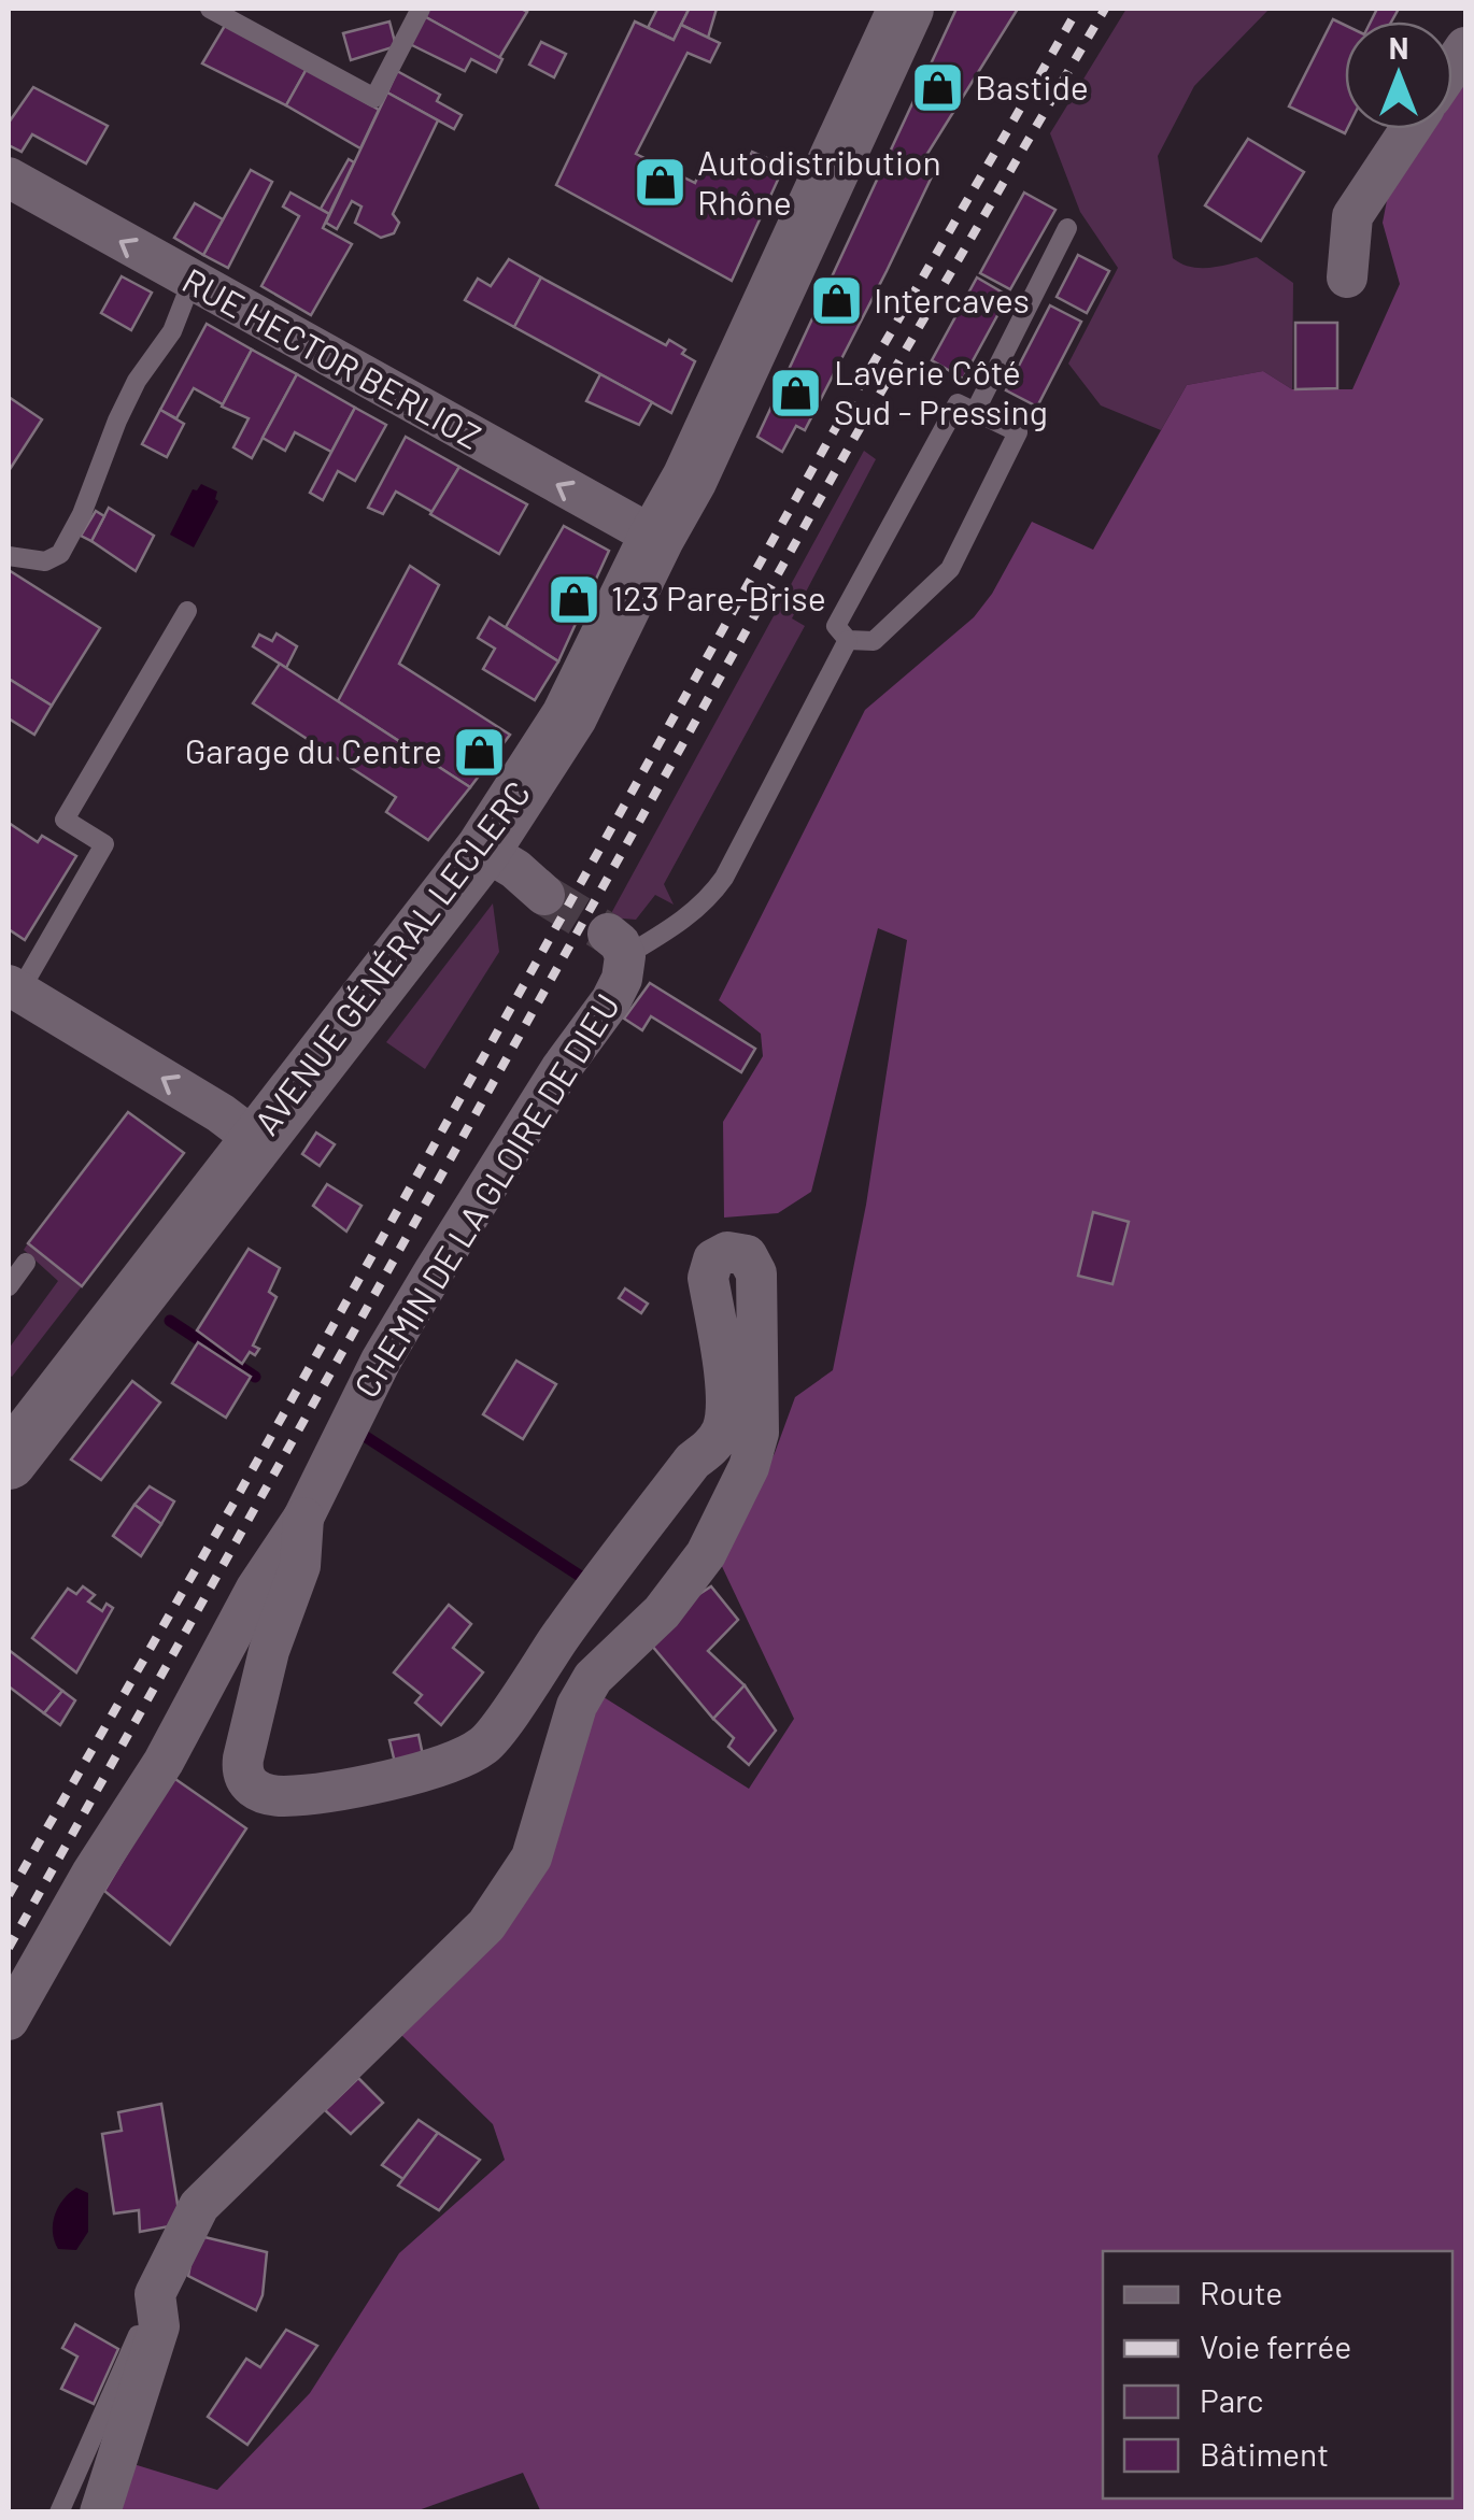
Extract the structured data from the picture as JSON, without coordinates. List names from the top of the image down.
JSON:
{
  "streets": {
    "main road": ["AVENUE GÉNÉRAL LECLERC"],
    "street": ["RUE HECTOR BERLIOZ", "CHEMIN DE LA GLOIRE DE DIEU"]
  },
  "crossings": [
    ["RUE HECTOR BERLIOZ", "AVENUE GÉNÉRAL LECLERC"]
  ],
  "one_way": ["RUE HECTOR BERLIOZ"],
  "places": {
    "shop": [
      "Bastide",
      "Autodistribution Rhône",
      "Intercaves",
      "Laverie Côté Sud - Pressing",
      "123 Pare-Brise",
      "Garage du Centre"
    ]
  },
  "legend": [
    "Route",
    "Voie ferrée",
    "Parc",
    "Bâtiment"
  ],
  "north": "top"
}
